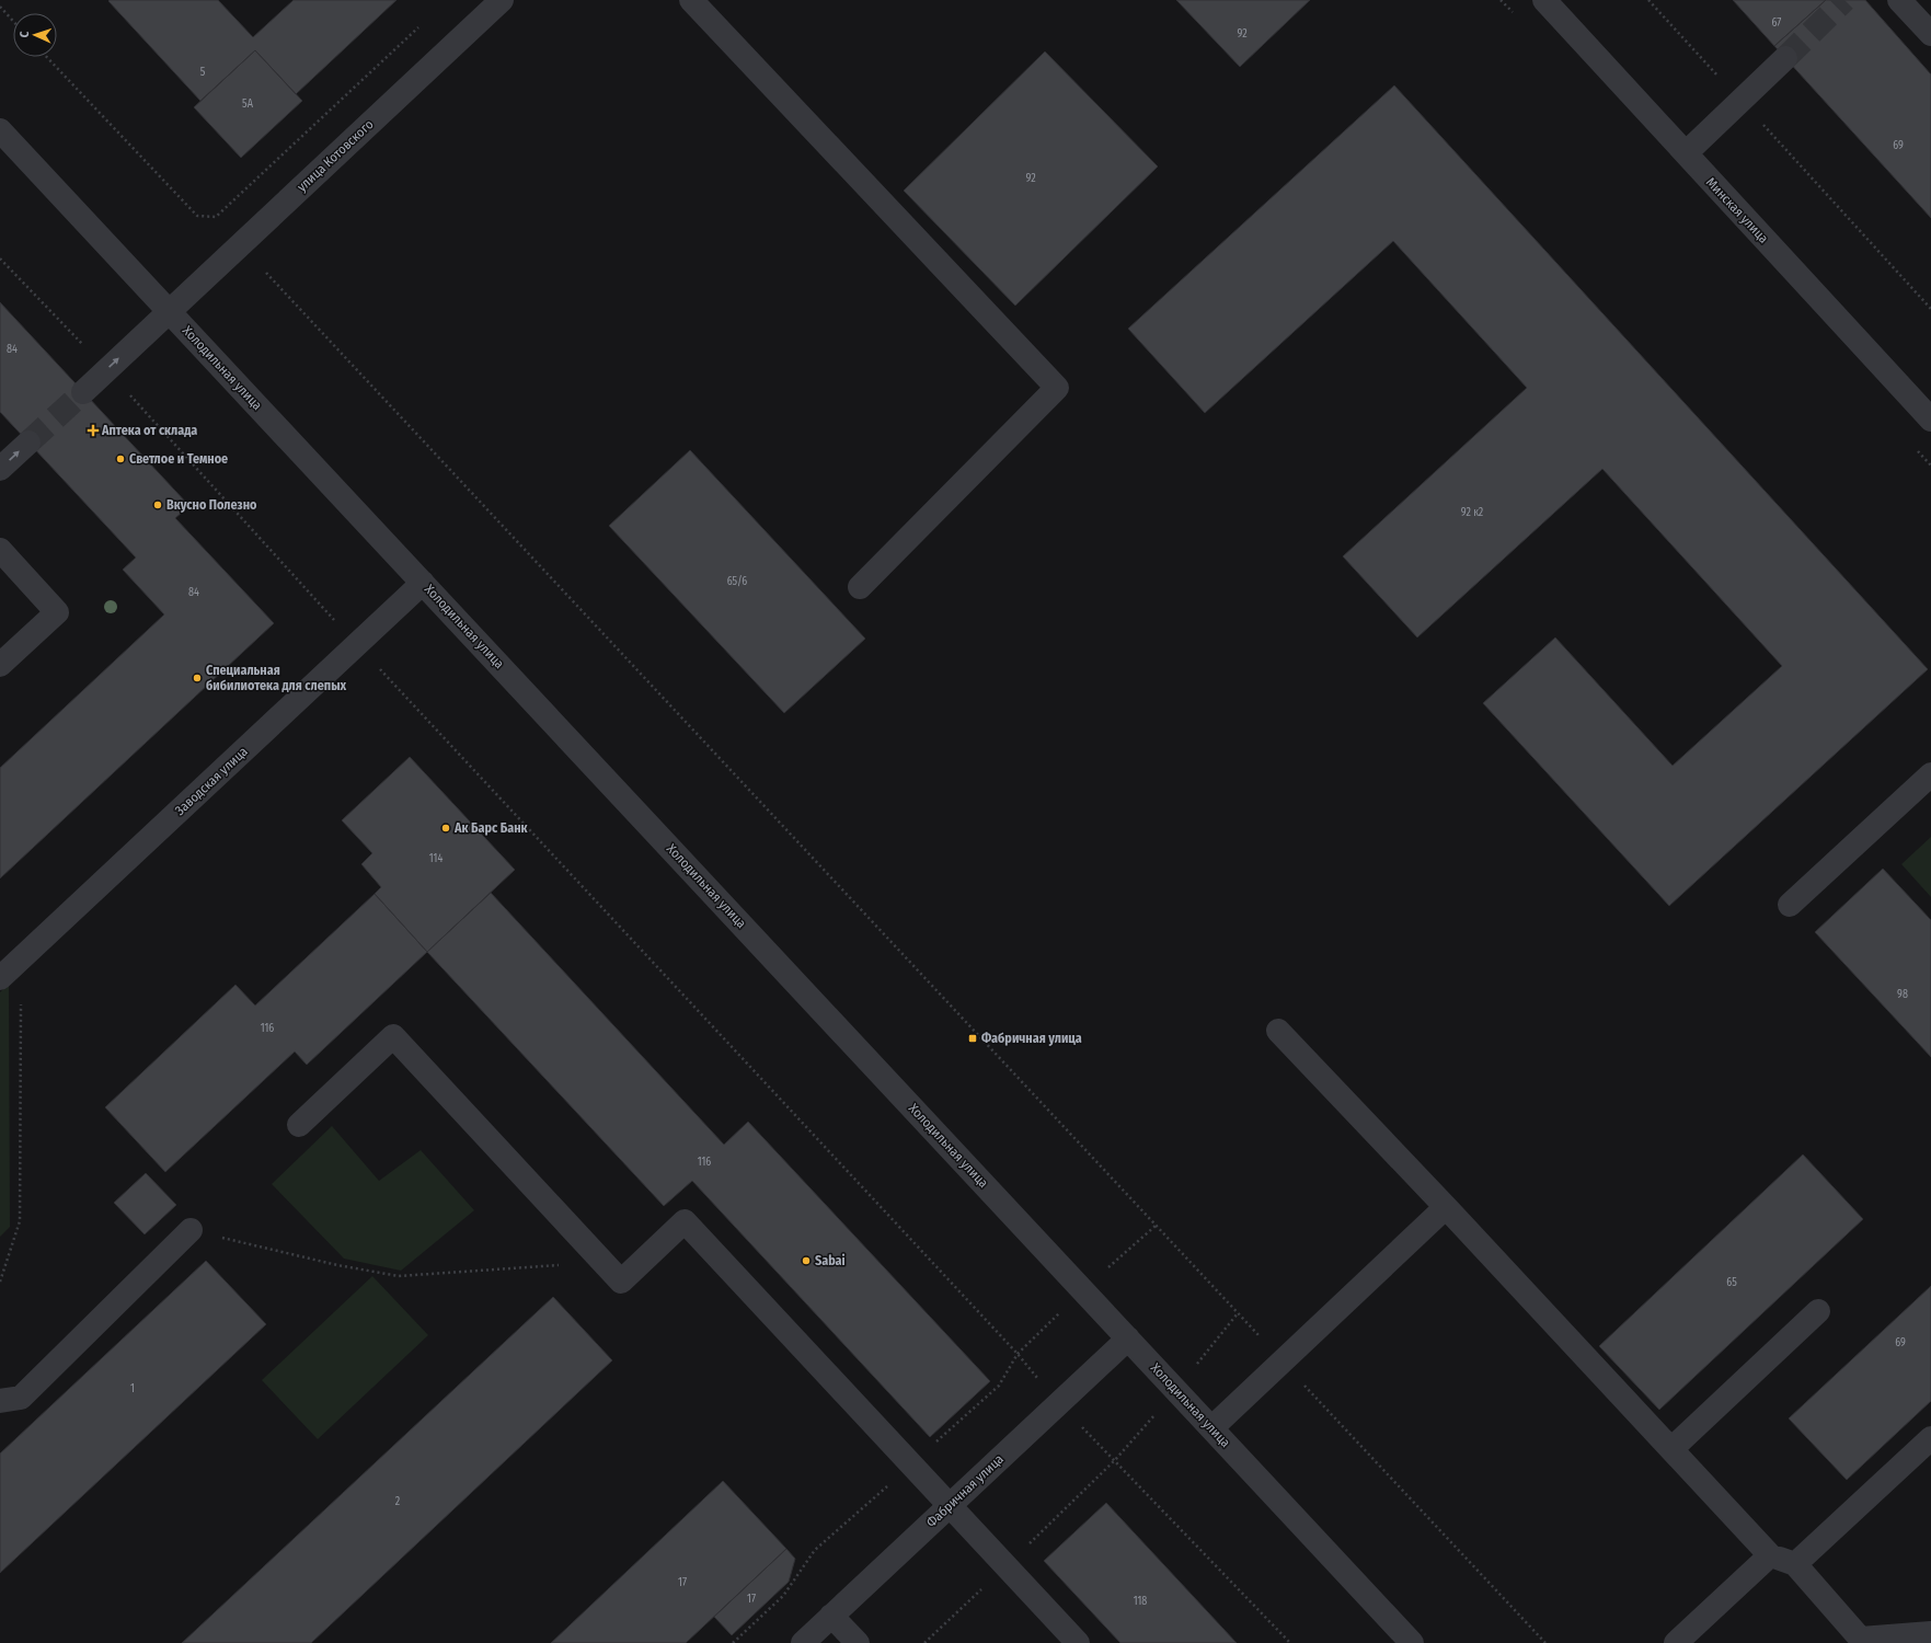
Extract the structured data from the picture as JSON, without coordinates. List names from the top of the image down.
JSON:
{
  "streets": {
    "street": [
      "улица Котовского",
      "Минская улица",
      "Холодильная улица",
      "Заводская улица",
      "Фабричная улица"
    ]
  },
  "crossings": [
    ["улица Котовского", "Холодильная улица"],
    ["Холодильная улица", "Заводская улица"],
    ["Холодильная улица", "Фабричная улица"]
  ],
  "places": {
    "health": ["Аптека от склада"],
    "other": [
      "Светлое и Темное",
      "Вкусно Полезно",
      "Специальная бибилиотека для слепых",
      "Ак Барс Банк",
      "Sabai"
    ],
    "transit": ["Фабричная улица"]
  },
  "house_numbers": [
    "67",
    "92",
    "5",
    "5А",
    "69",
    "92",
    "84",
    "92 к2",
    "65/6",
    "84",
    "114",
    "98",
    "116",
    "116",
    "65",
    "69",
    "1",
    "2",
    "17",
    "17",
    "118"
  ],
  "north": "left"
}
